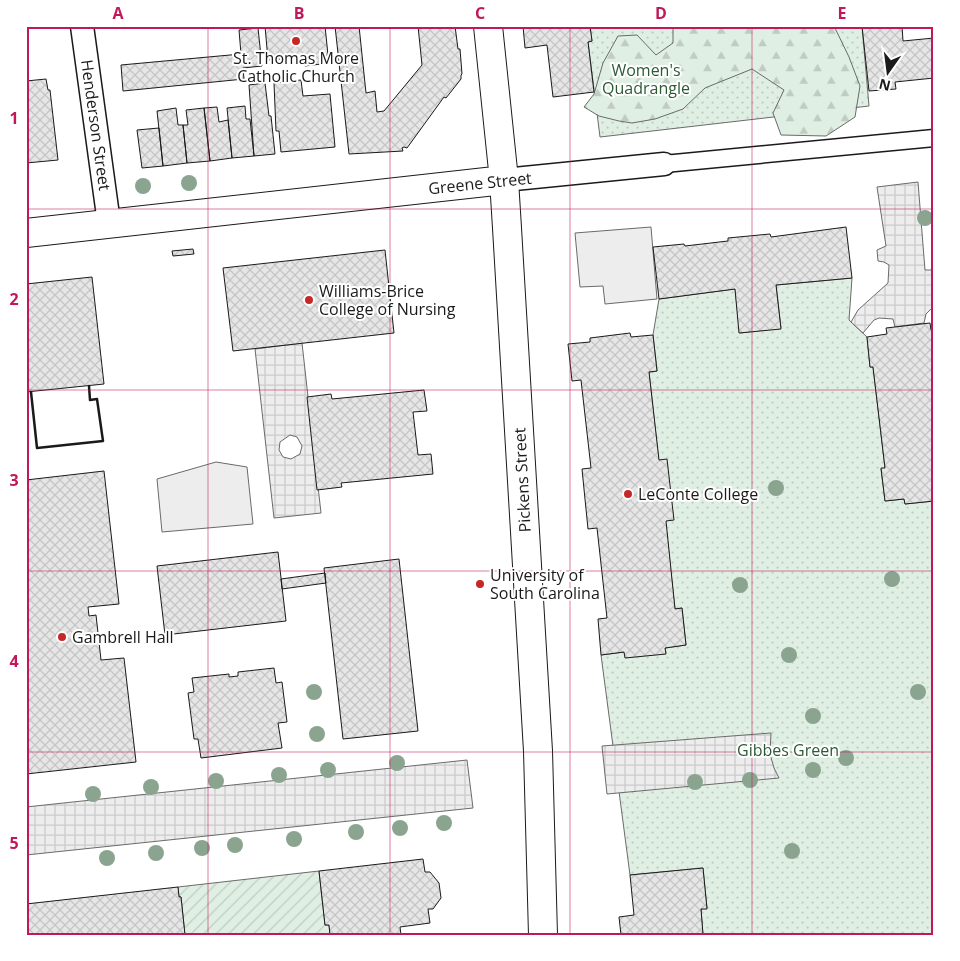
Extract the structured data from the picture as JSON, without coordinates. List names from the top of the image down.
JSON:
{
  "streets": {
    "street": ["Henderson Street", "Greene Street", "Pickens Street"]
  },
  "crossings": [
    ["Henderson Street", "Greene Street"],
    ["Greene Street", "Pickens Street"]
  ],
  "parks": ["Women's Quadrangle", "Gibbes Green"],
  "places": [
    "St. Thomas More Catholic Church",
    "Williams-Brice College of Nursing",
    "LeConte College",
    "University of South Carolina",
    "Gambrell Hall"
  ],
  "north": "bottom",
  "grid": {
    "columns": [
      "A",
      "B",
      "C",
      "D",
      "E"
    ],
    "rows": [
      "1",
      "2",
      "3",
      "4",
      "5"
    ]
  }
}
